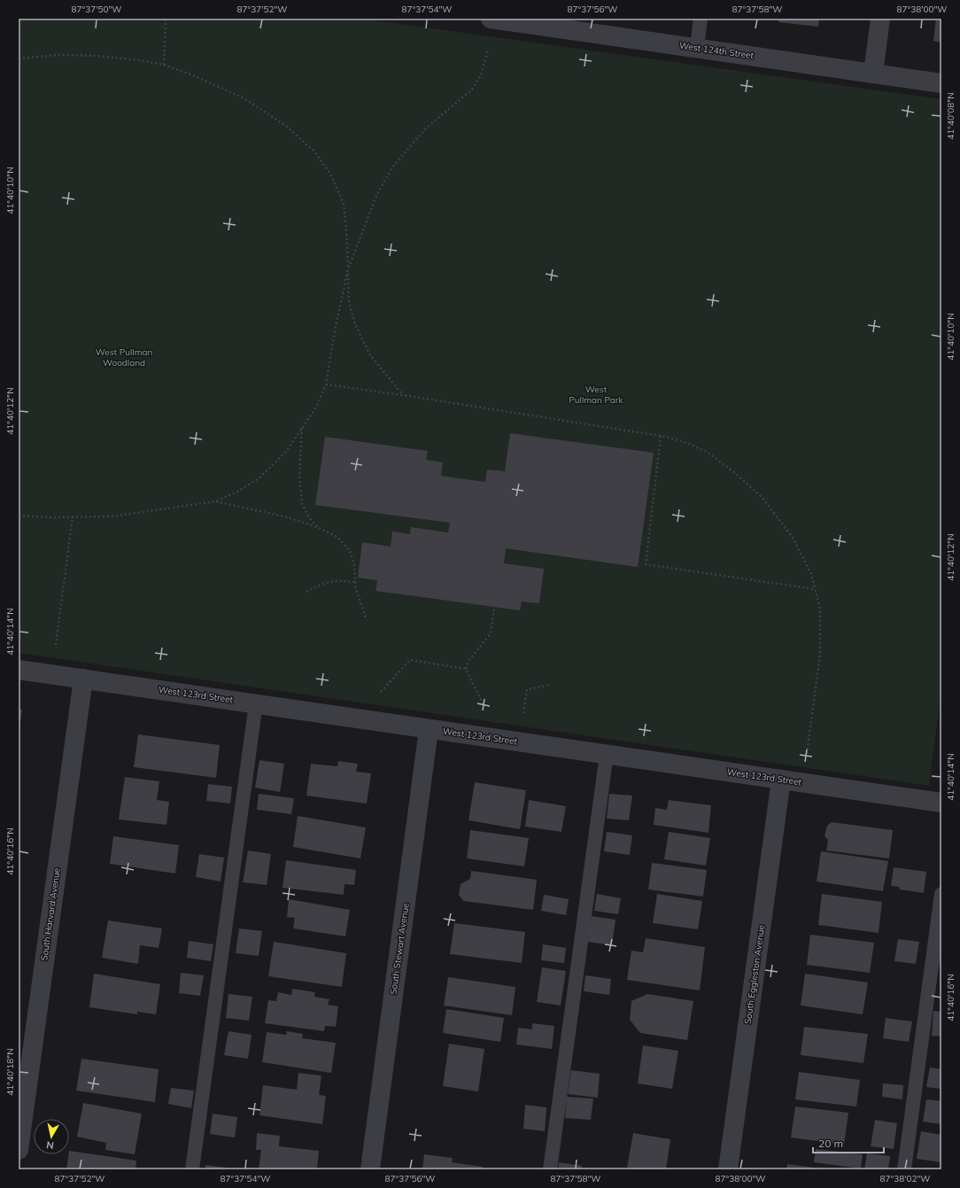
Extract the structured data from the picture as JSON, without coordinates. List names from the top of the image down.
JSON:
{
  "streets": {
    "street": [
      "West 124th Street",
      "West 123rd Street",
      "South Harvard Avenue",
      "South Stewart Avenue",
      "South Eggleston Avenue"
    ]
  },
  "crossings": [
    ["West 123rd Street", "South Harvard Avenue"],
    ["West 123rd Street", "South Stewart Avenue"],
    ["West 123rd Street", "South Eggleston Avenue"]
  ],
  "parks": ["West Pullman Woodland", "West Pullman Park"],
  "scale_bar": "20 m",
  "north": "bottom",
  "coordinates": [
    "87°37'50\"W",
    "87°37'52\"W",
    "87°37'54\"W",
    "87°37'56\"W",
    "87°37'58\"W",
    "87°38'00\"W",
    "41°40'08\"N",
    "41°40'10\"N",
    "41°40'12\"N",
    "41°40'14\"N",
    "41°40'16\"N",
    "41°40'18\"N",
    "87°38'02\"W"
  ]
}
